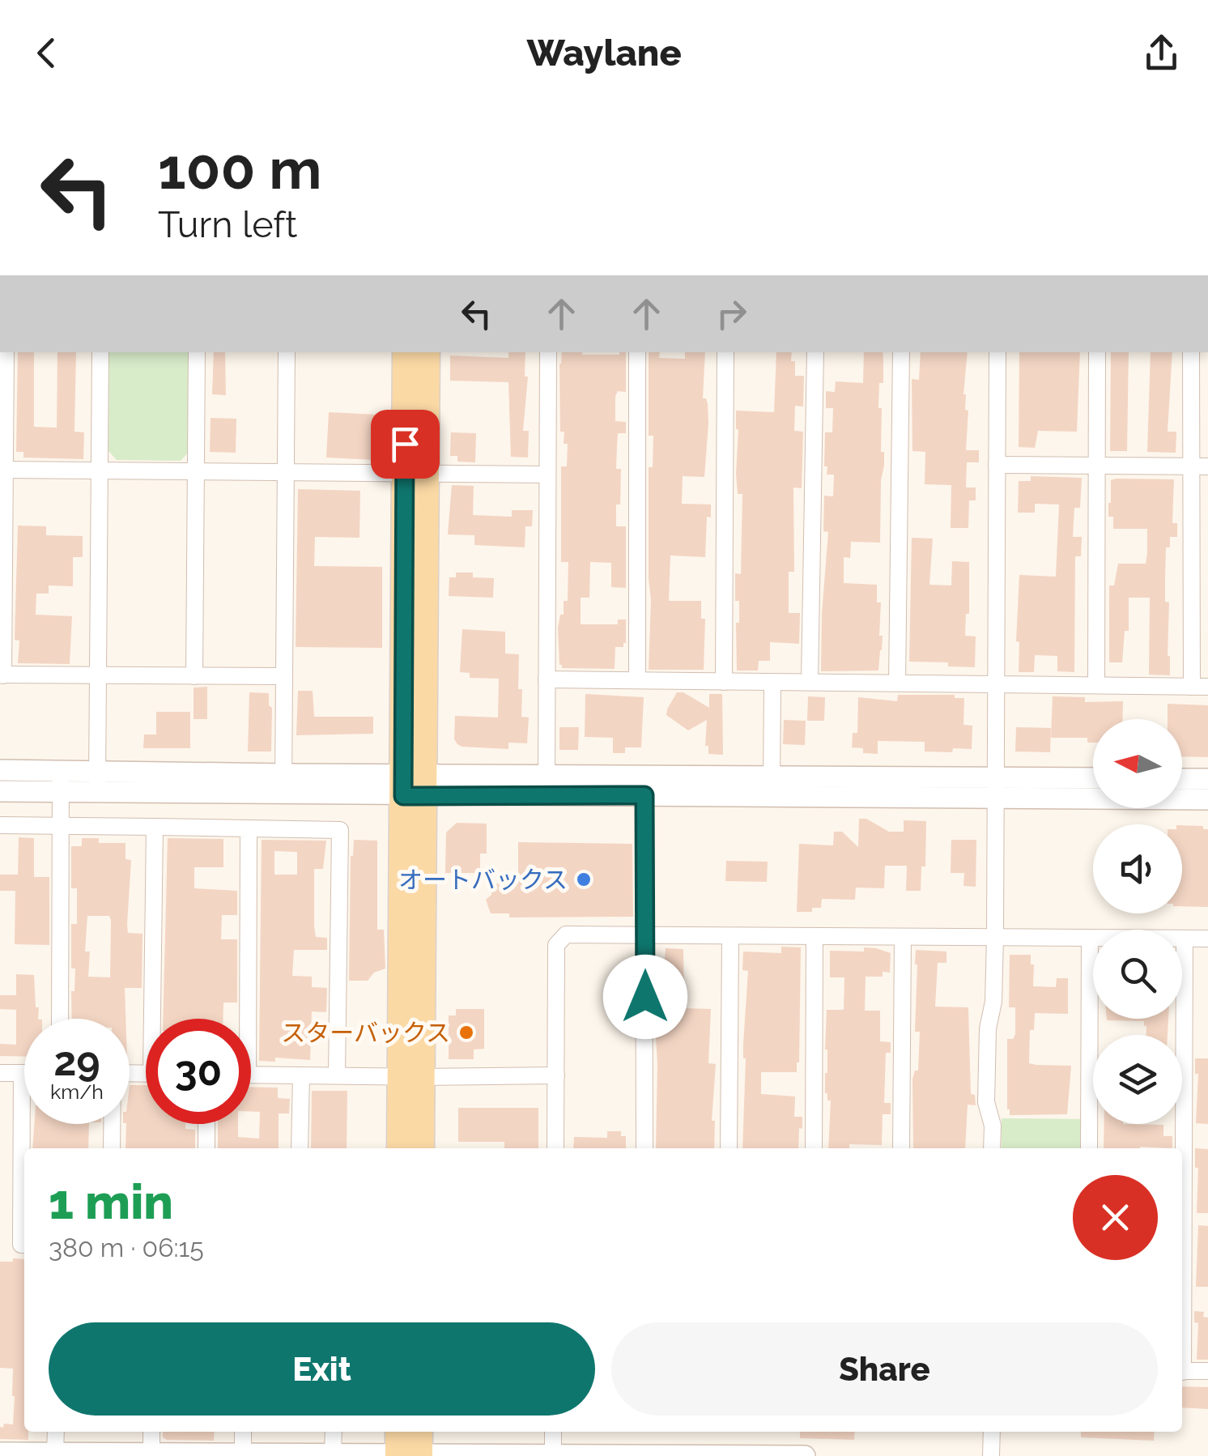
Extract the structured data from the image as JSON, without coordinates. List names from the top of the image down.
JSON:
{
  "places": ["オートバックス", "スターバックス"],
  "north": "left",
  "page": {
    "header": "Waylane",
    "turn": ["100 m", "Turn left"],
    "speed": "29 km/h",
    "limit": "30",
    "heading": ["1 min", "380 m · 06:15"],
    "buttons": ["Exit", "Share"]
  }
}
